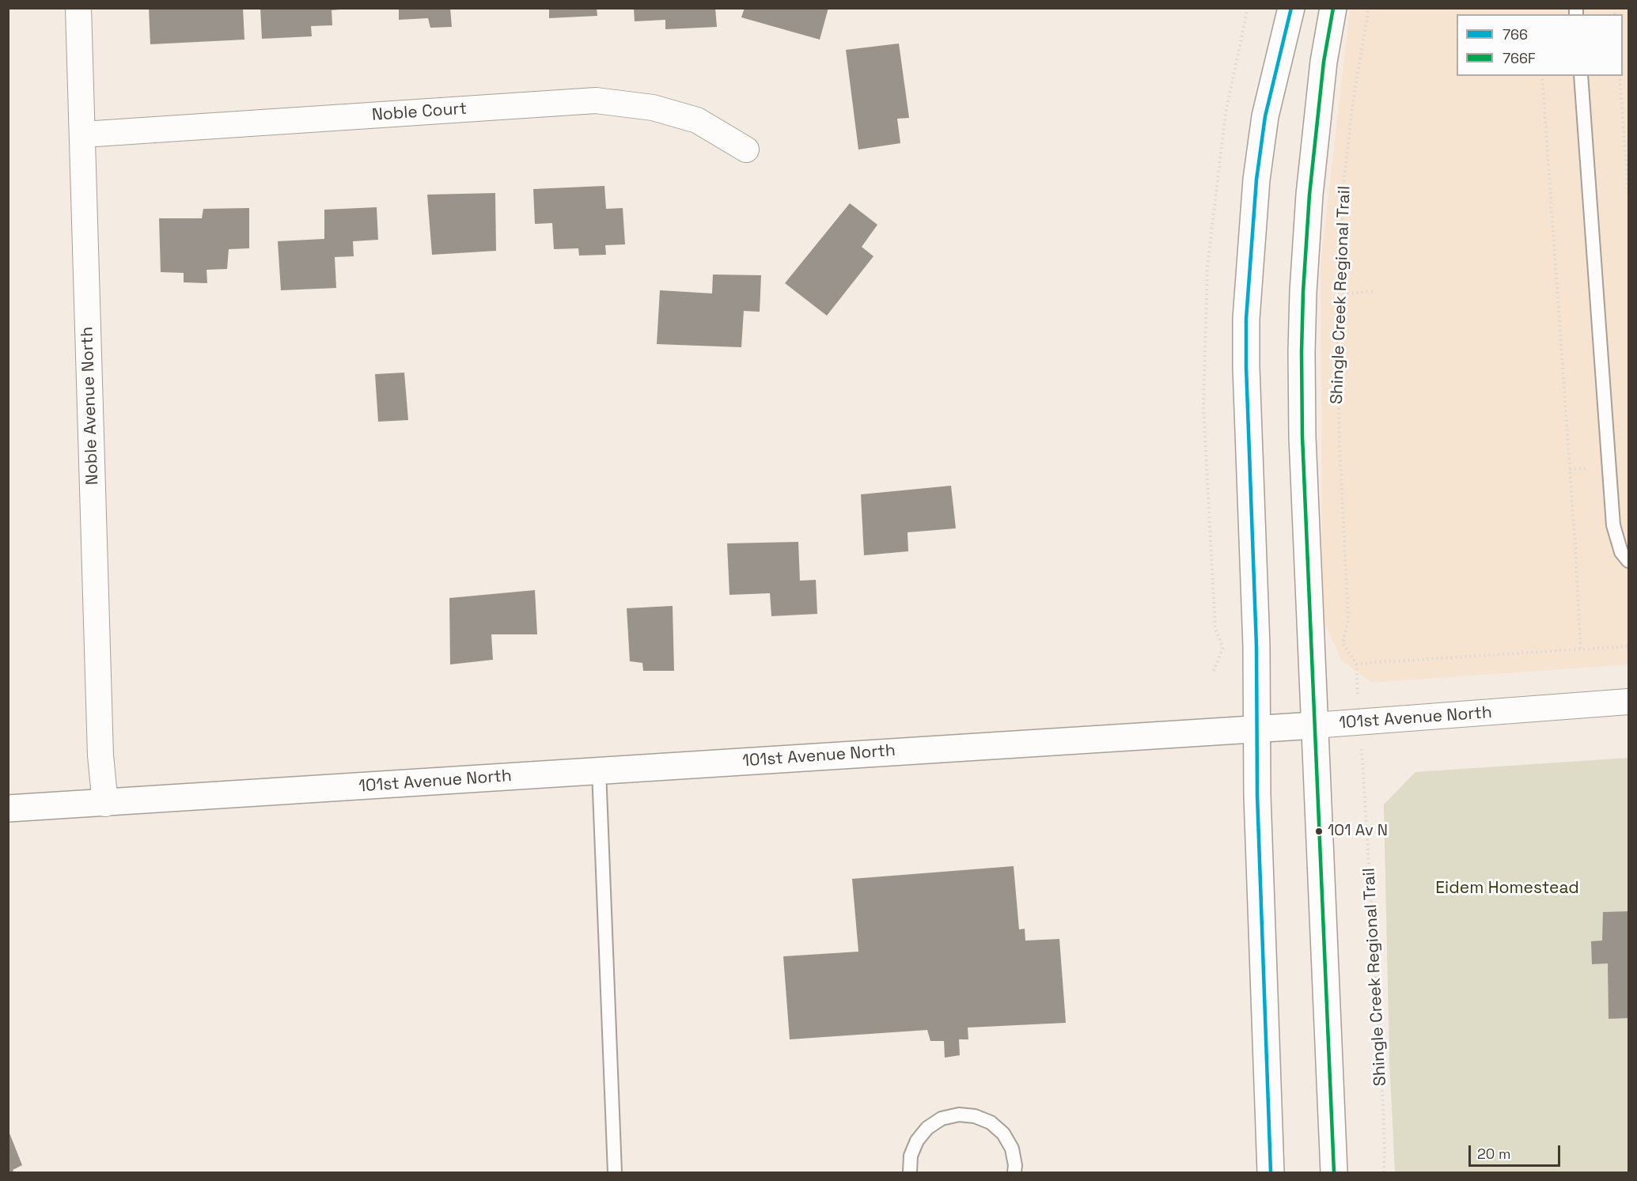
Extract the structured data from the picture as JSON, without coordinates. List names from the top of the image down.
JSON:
{
  "streets": {
    "main road": ["101st Avenue North"],
    "street": ["Noble Court", "Noble Avenue North"],
    "path": ["Shingle Creek Regional Trail"]
  },
  "crossings": [
    ["Noble Court", "Noble Avenue North"],
    ["Noble Avenue North", "101st Avenue North"]
  ],
  "parks": ["Eidem Homestead"],
  "places": ["101 Av N"],
  "lines": ["transit line 766", "transit line 766F"],
  "legend": ["766", "766F"],
  "scale_bar": "20 m"
}
